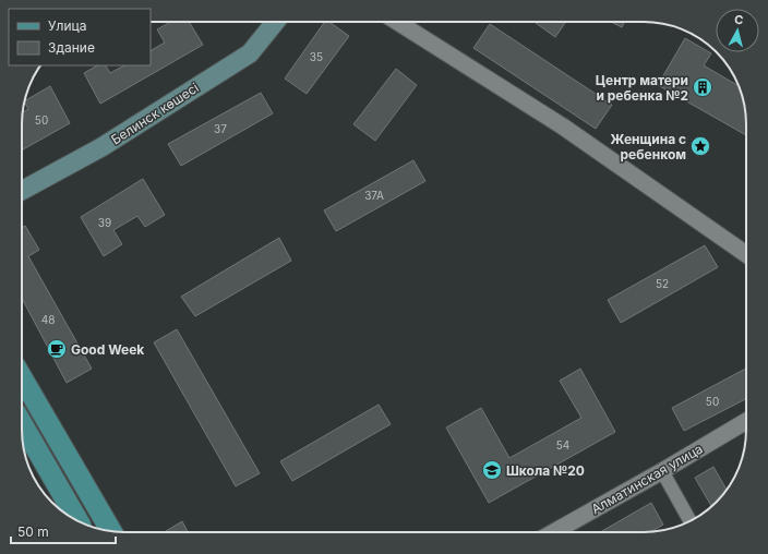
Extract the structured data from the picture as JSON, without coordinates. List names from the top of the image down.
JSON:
{
  "streets": {
    "main road": ["Белинск көшесі"],
    "street": ["Алматинская улица"]
  },
  "places": {
    "building": ["Центр матери и ребенка №2"],
    "place": ["Женщина с ребенком"],
    "cafe": ["Good Week"],
    "school or university": ["Школа №20"]
  },
  "house_numbers": [
    "35",
    "50",
    "37",
    "37А",
    "39",
    "52",
    "48",
    "50",
    "54"
  ],
  "legend": ["Улица", "Здание"],
  "scale_bar": "50 m",
  "north": "top"
}
